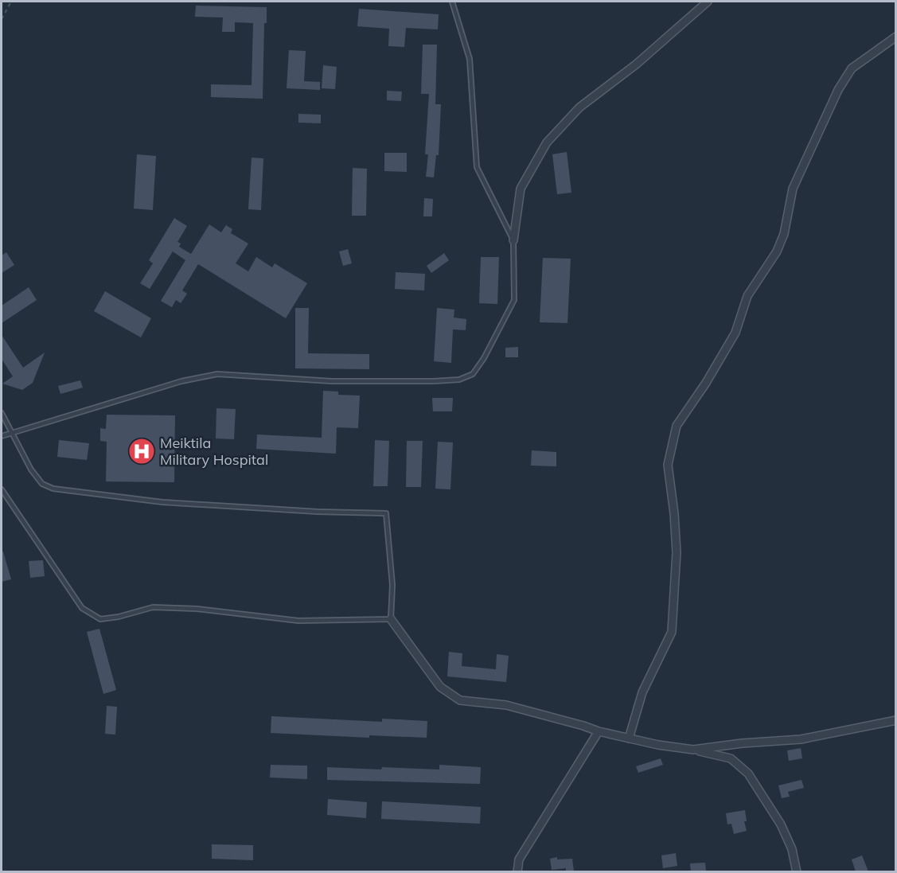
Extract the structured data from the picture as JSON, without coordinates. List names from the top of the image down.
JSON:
{
  "places": {
    "hospital": ["Meiktila Military Hospital"]
  }
}
